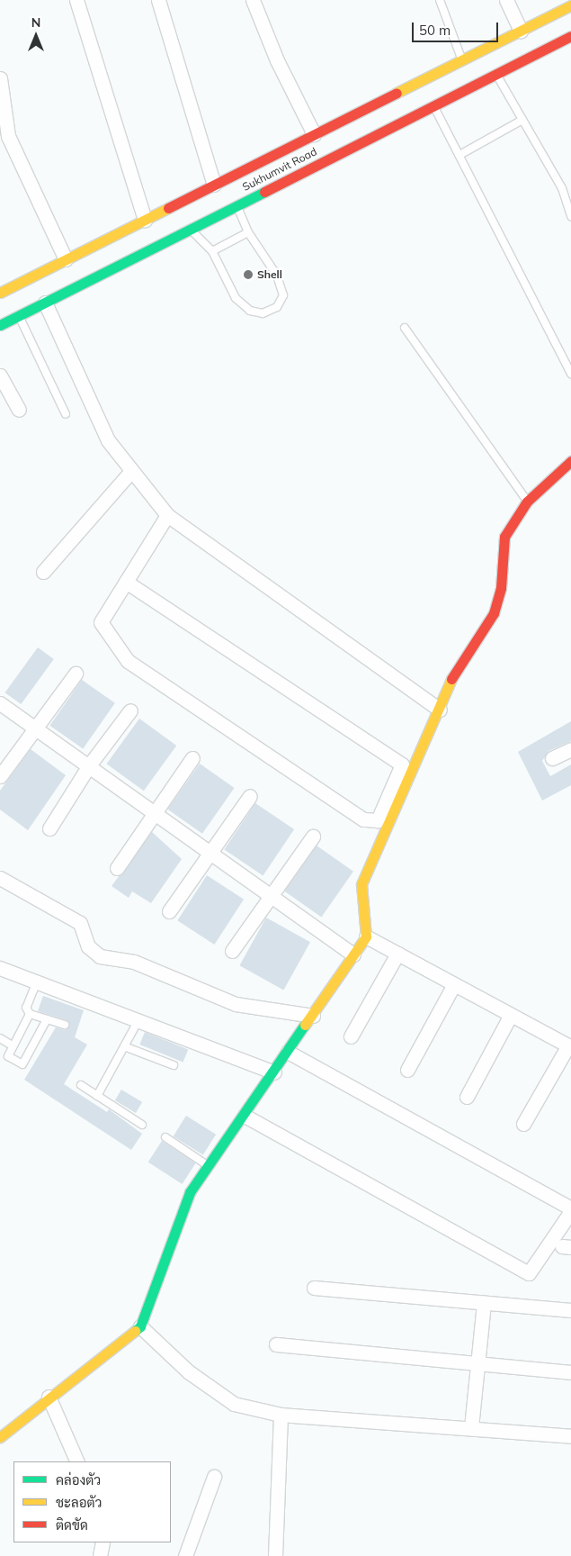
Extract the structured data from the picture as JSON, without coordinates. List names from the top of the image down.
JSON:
{
  "streets": {
    "main road": ["Sukhumvit Road"]
  },
  "places": ["Shell"],
  "legend": ["คล่องตัว", "ชะลอตัว", "ติดขัด"],
  "scale_bar": "50 m",
  "north": "top"
}
